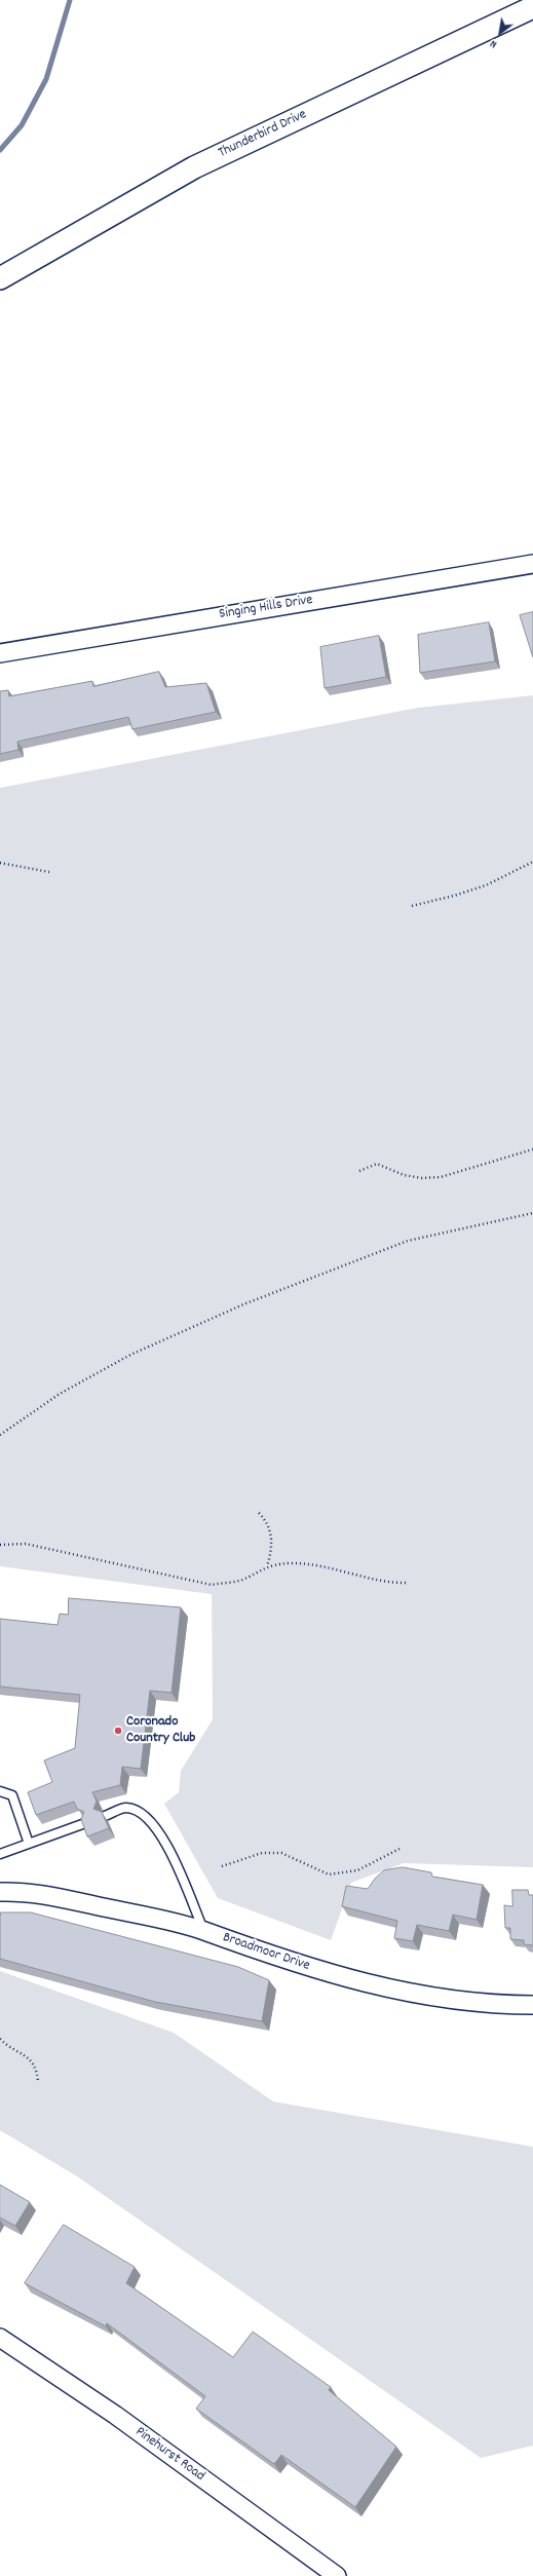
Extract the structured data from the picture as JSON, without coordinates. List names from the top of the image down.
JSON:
{
  "streets": {
    "street": [
      "Thunderbird Drive",
      "Singing Hills Drive",
      "Broadmoor Drive",
      "Pinehurst Road"
    ]
  },
  "places": ["Coronado Country Club"],
  "north": "bottom left"
}
